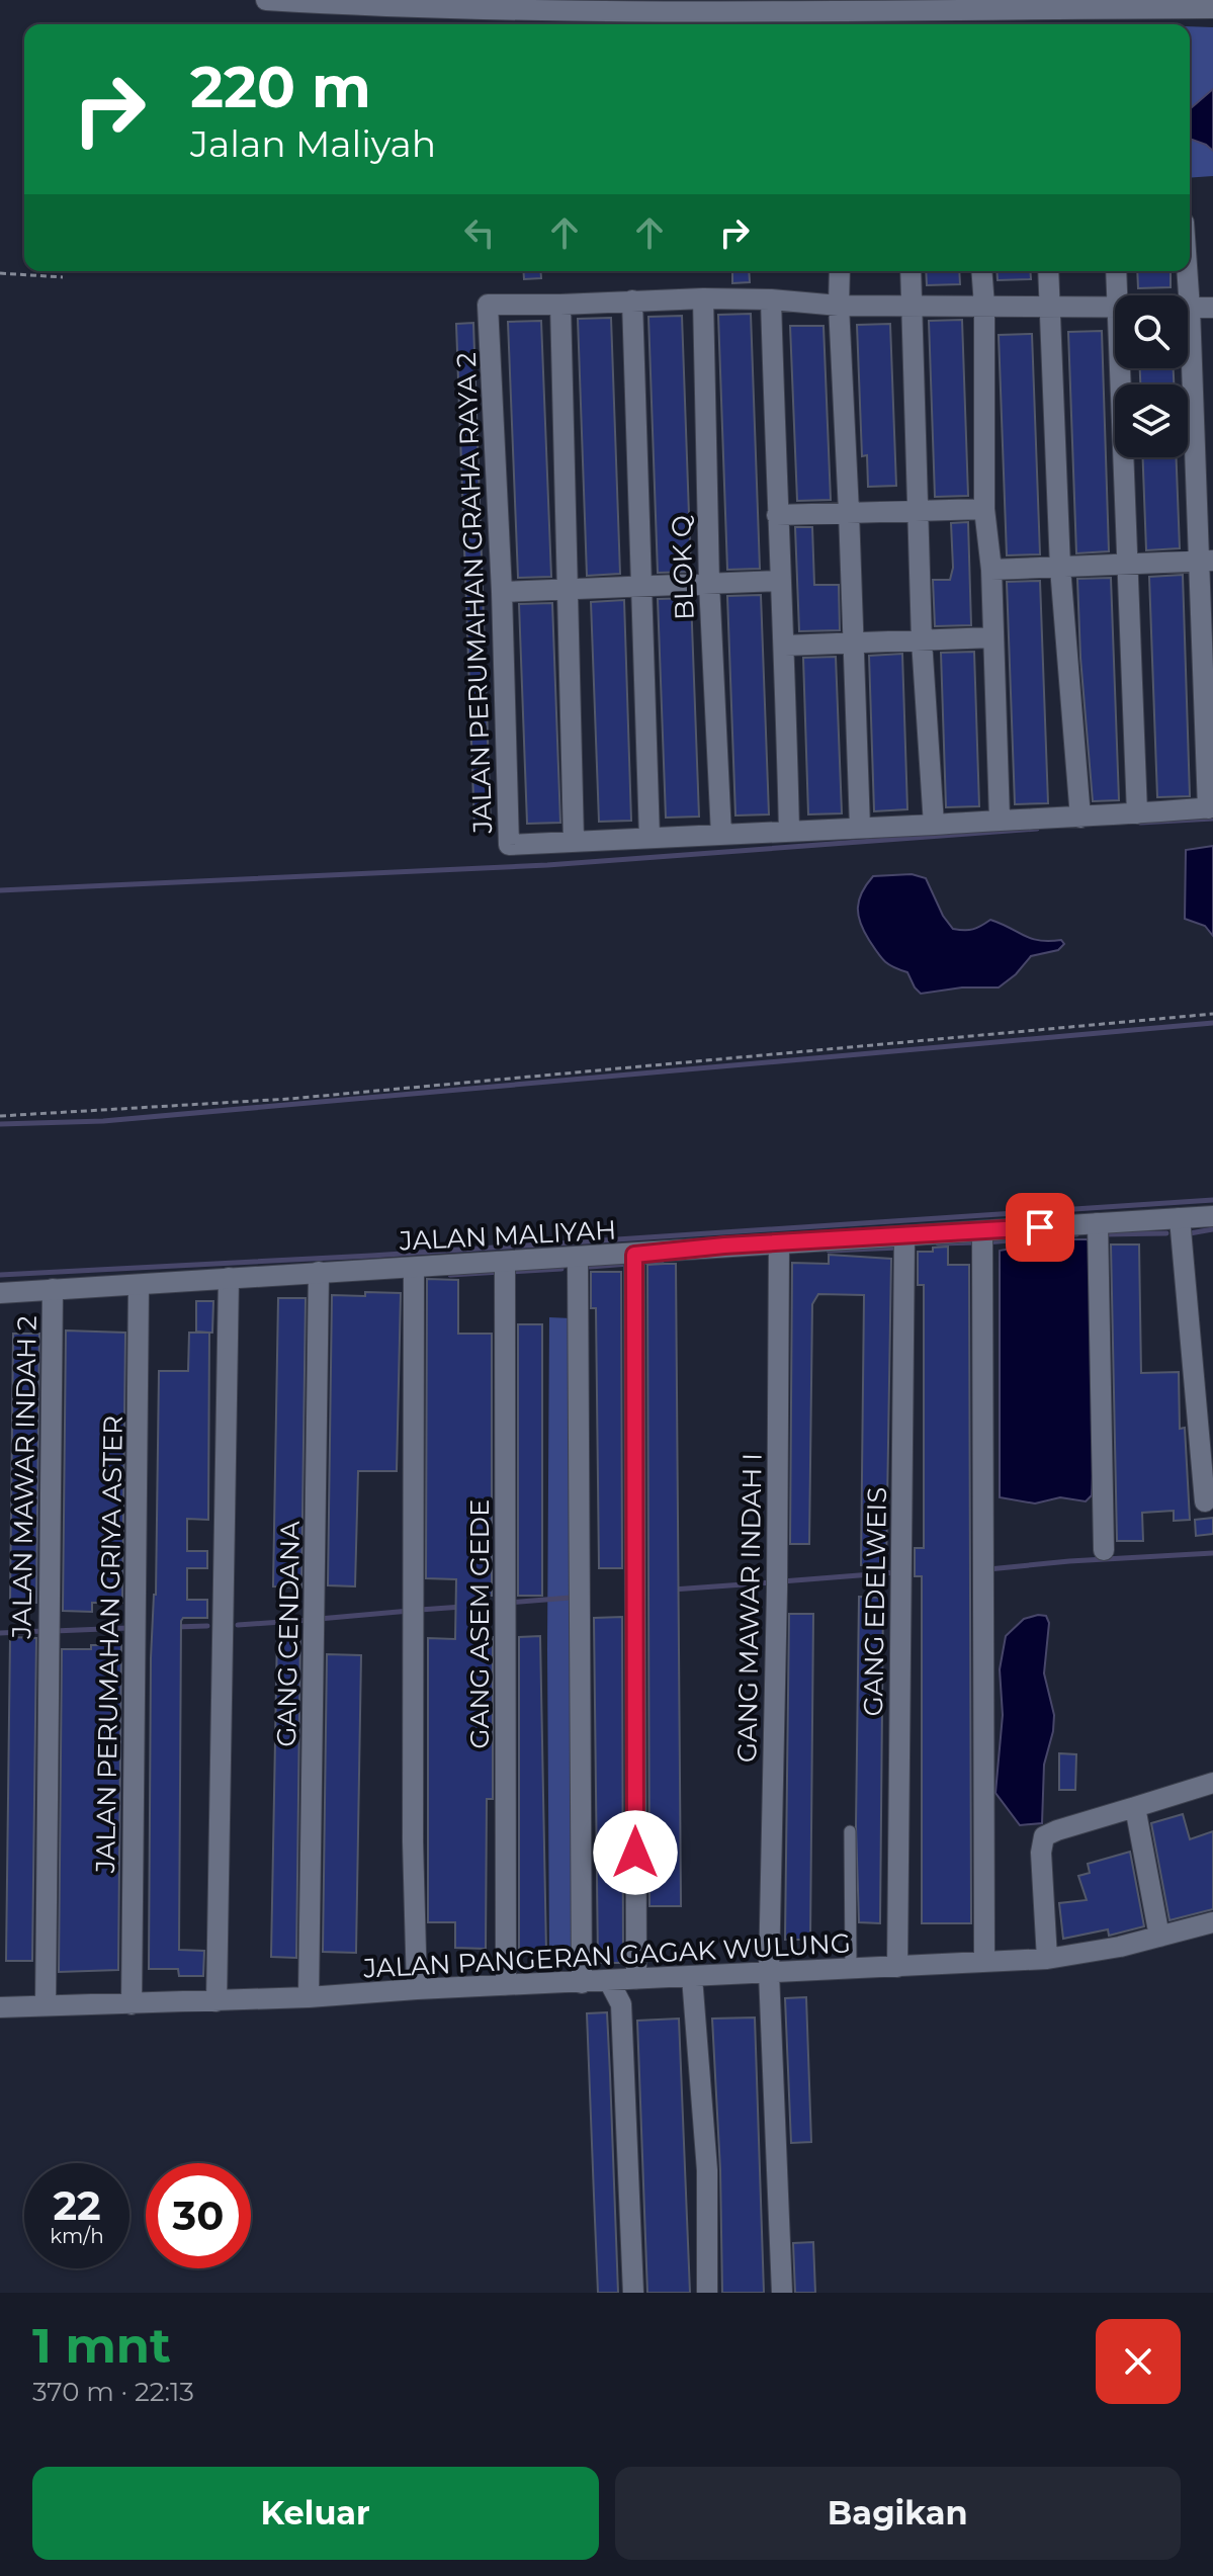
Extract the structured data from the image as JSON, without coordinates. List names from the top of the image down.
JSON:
{
  "streets": {
    "street": [
      "BLOK Q",
      "JALAN PERUMAHAN GRAHA RAYA 2",
      "JALAN MALIYAH",
      "JALAN MAWAR INDAH 2",
      "GANG EDELWEIS",
      "GANG MAWAR INDAH I",
      "GANG ASEM GEDE",
      "GANG CENDANA",
      "JALAN PERUMAHAN GRIYA ASTER",
      "JALAN PANGERAN GAGAK WULUNG"
    ]
  },
  "crossings": [
    ["BLOK Q", "JALAN PERUMAHAN GRAHA RAYA 2"],
    ["JALAN MALIYAH", "JALAN MAWAR INDAH 2"],
    ["JALAN MALIYAH", "GANG EDELWEIS"],
    ["JALAN MALIYAH", "GANG MAWAR INDAH I"],
    ["JALAN MALIYAH", "GANG ASEM GEDE"],
    ["JALAN MALIYAH", "GANG CENDANA"],
    ["JALAN MALIYAH", "JALAN PERUMAHAN GRIYA ASTER"],
    ["JALAN MAWAR INDAH 2", "JALAN PANGERAN GAGAK WULUNG"],
    ["GANG EDELWEIS", "JALAN PANGERAN GAGAK WULUNG"],
    ["GANG MAWAR INDAH I", "JALAN PANGERAN GAGAK WULUNG"],
    ["GANG ASEM GEDE", "JALAN PANGERAN GAGAK WULUNG"],
    ["GANG CENDANA", "JALAN PANGERAN GAGAK WULUNG"],
    ["JALAN PERUMAHAN GRIYA ASTER", "JALAN PANGERAN GAGAK WULUNG"]
  ],
  "page": {
    "turn": ["220 m", "Jalan Maliyah"],
    "speed": "22 km/h",
    "limit": "30",
    "heading": ["1 mnt", "370 m · 22:13"],
    "buttons": ["Keluar", "Bagikan"]
  }
}
